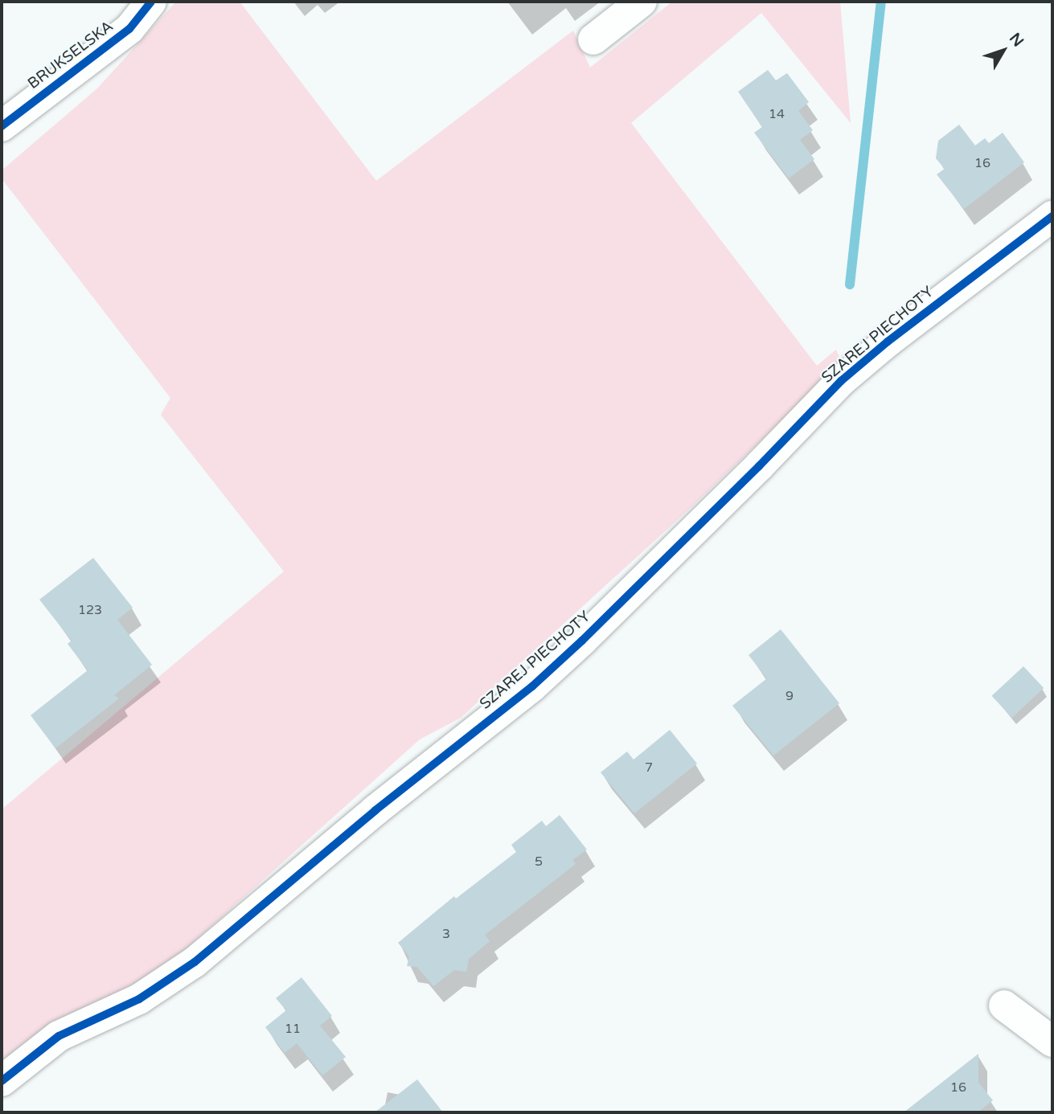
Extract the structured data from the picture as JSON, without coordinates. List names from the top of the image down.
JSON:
{
  "streets": {
    "street": ["BRUKSELSKA", "SZAREJ PIECHOTY"]
  },
  "house_numbers": [
    "14",
    "16",
    "123",
    "9",
    "7",
    "5",
    "3",
    "11",
    "16"
  ],
  "north": "top right"
}
